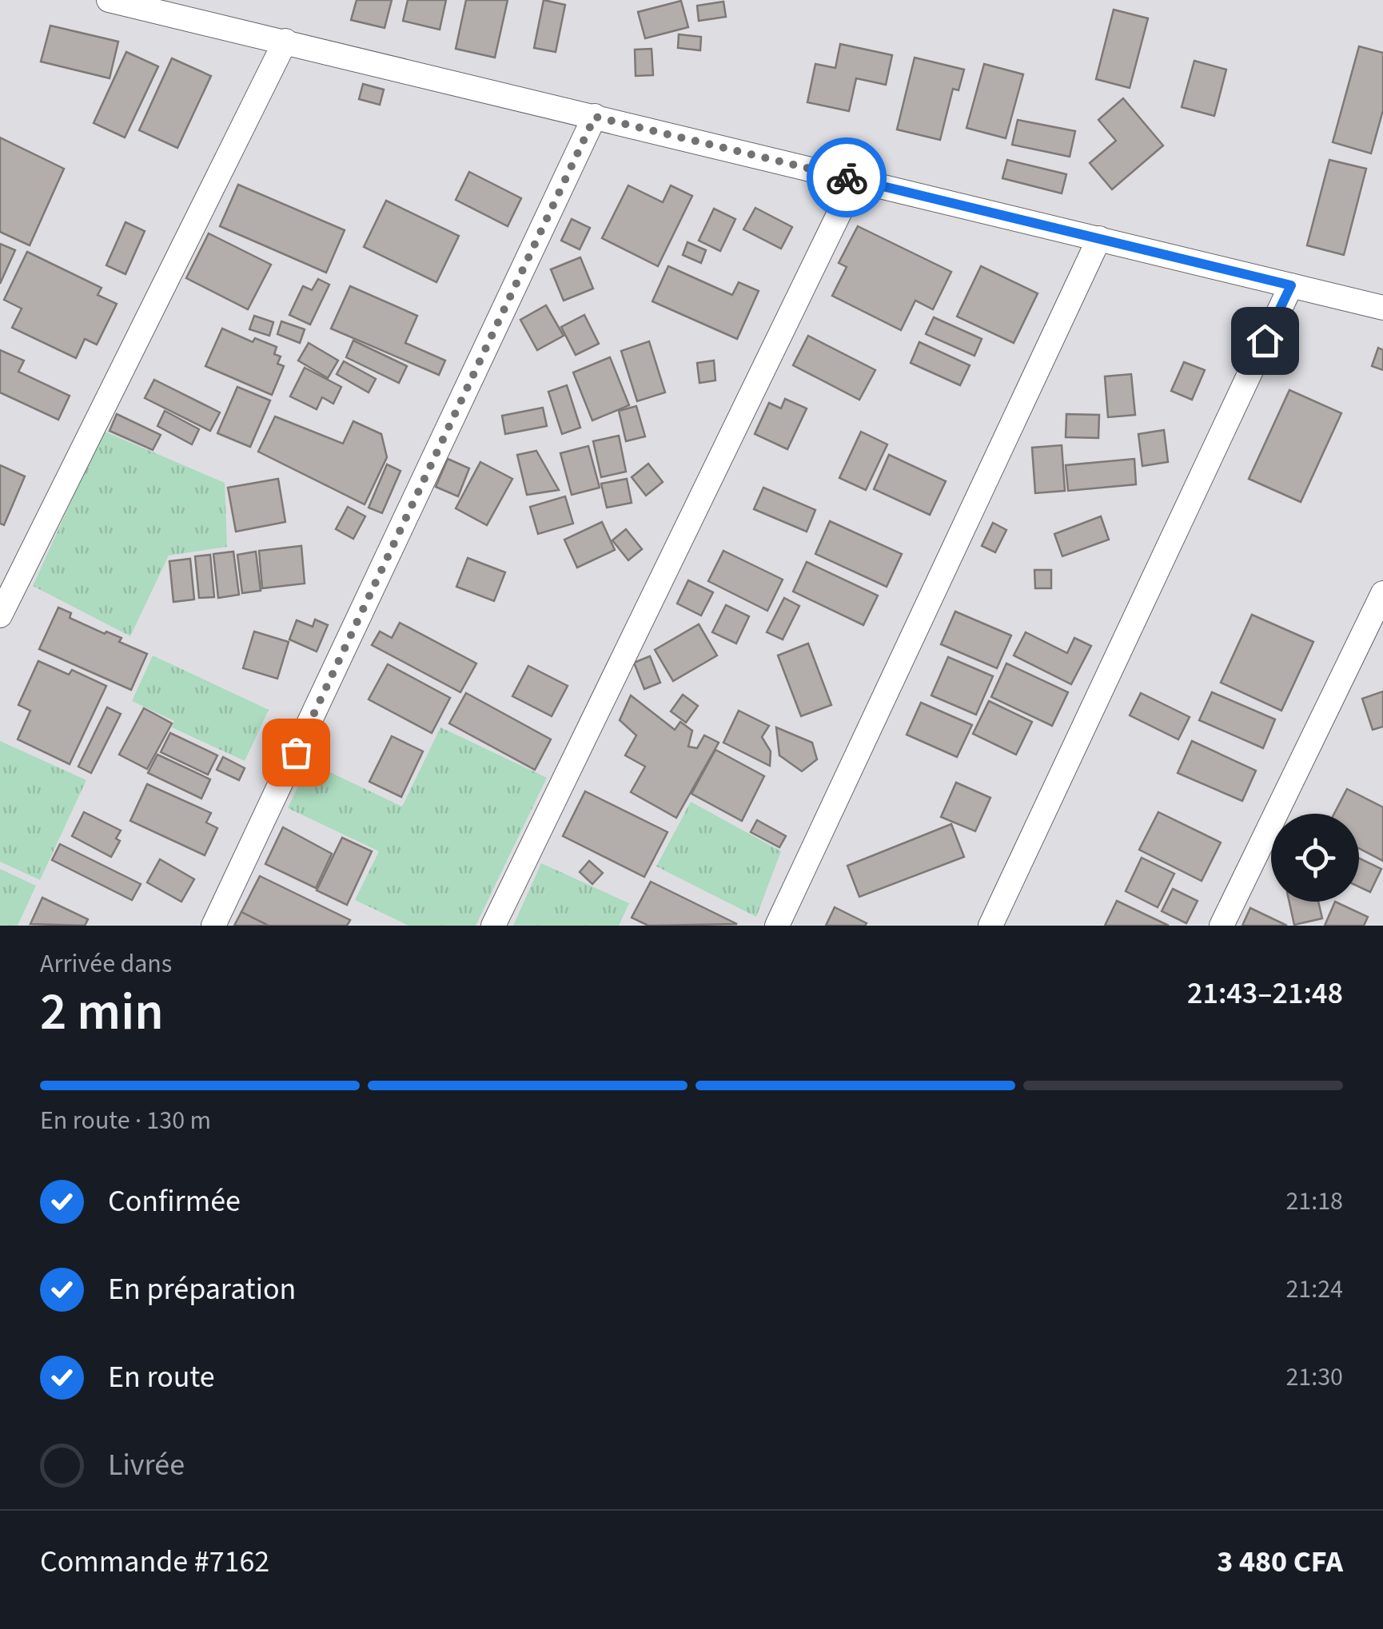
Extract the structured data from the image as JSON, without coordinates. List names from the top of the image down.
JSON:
{
  "page": {
    "heading": ["2 min", "Arrivée dans", "21:43–21:48"],
    "panel": ["Commande #7162", "3 480 CFA"],
    "bar": "En route · 130 m",
    "list": [
      ["Confirmée", "21:18"],
      ["En préparation", "21:24"],
      ["En route", "21:30"],
      "Livrée"
    ]
  }
}
